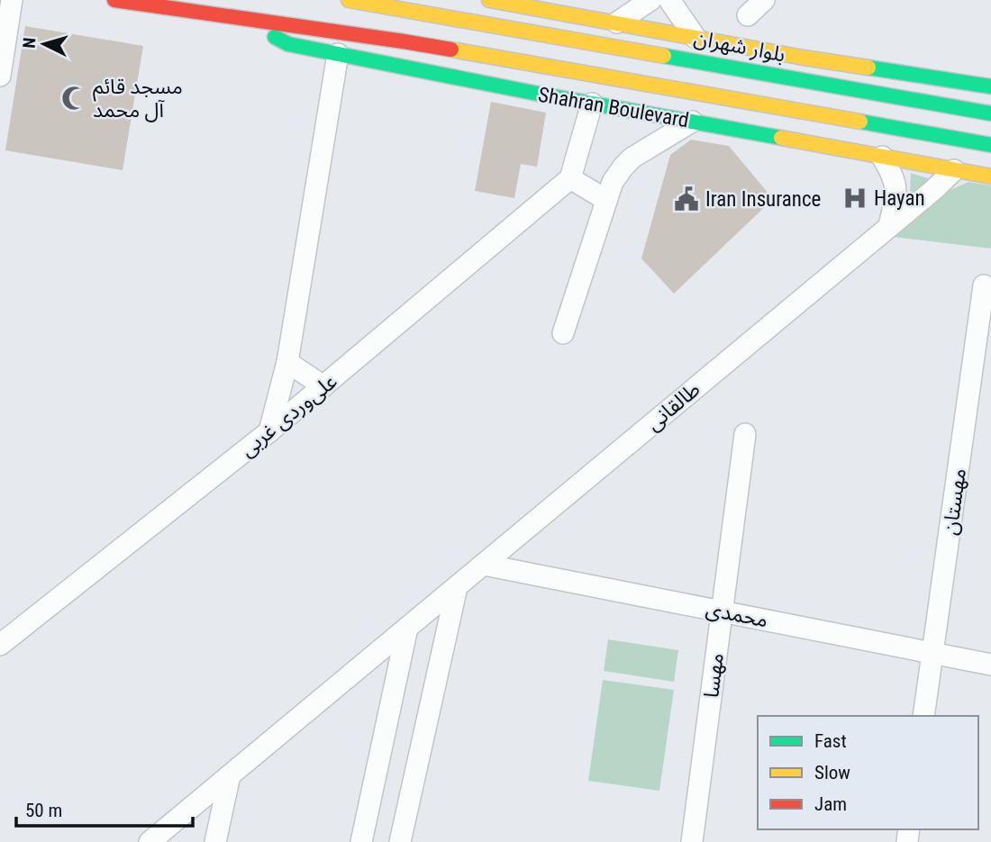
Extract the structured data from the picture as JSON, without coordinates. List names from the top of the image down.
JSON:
{
  "streets": {
    "main road": ["بلوار شهران", "Shahran Boulevard"],
    "street": [
      "طالقانی",
      "علی‌وردی غربی",
      "مهستان",
      "محمدی",
      "مهسا"
    ]
  },
  "crossings": [
    ["Shahran Boulevard", "طالقانی"],
    ["طالقانی", "محمدی"],
    ["مهستان", "محمدی"],
    ["محمدی", "مهسا"]
  ],
  "places": {
    "mosque": ["مسجد قائم آل محمد"],
    "hospital": ["Hayan"],
    "public building": ["Iran Insurance"]
  },
  "legend": ["Fast", "Slow", "Jam"],
  "scale_bar": "50 m",
  "north": "left"
}
